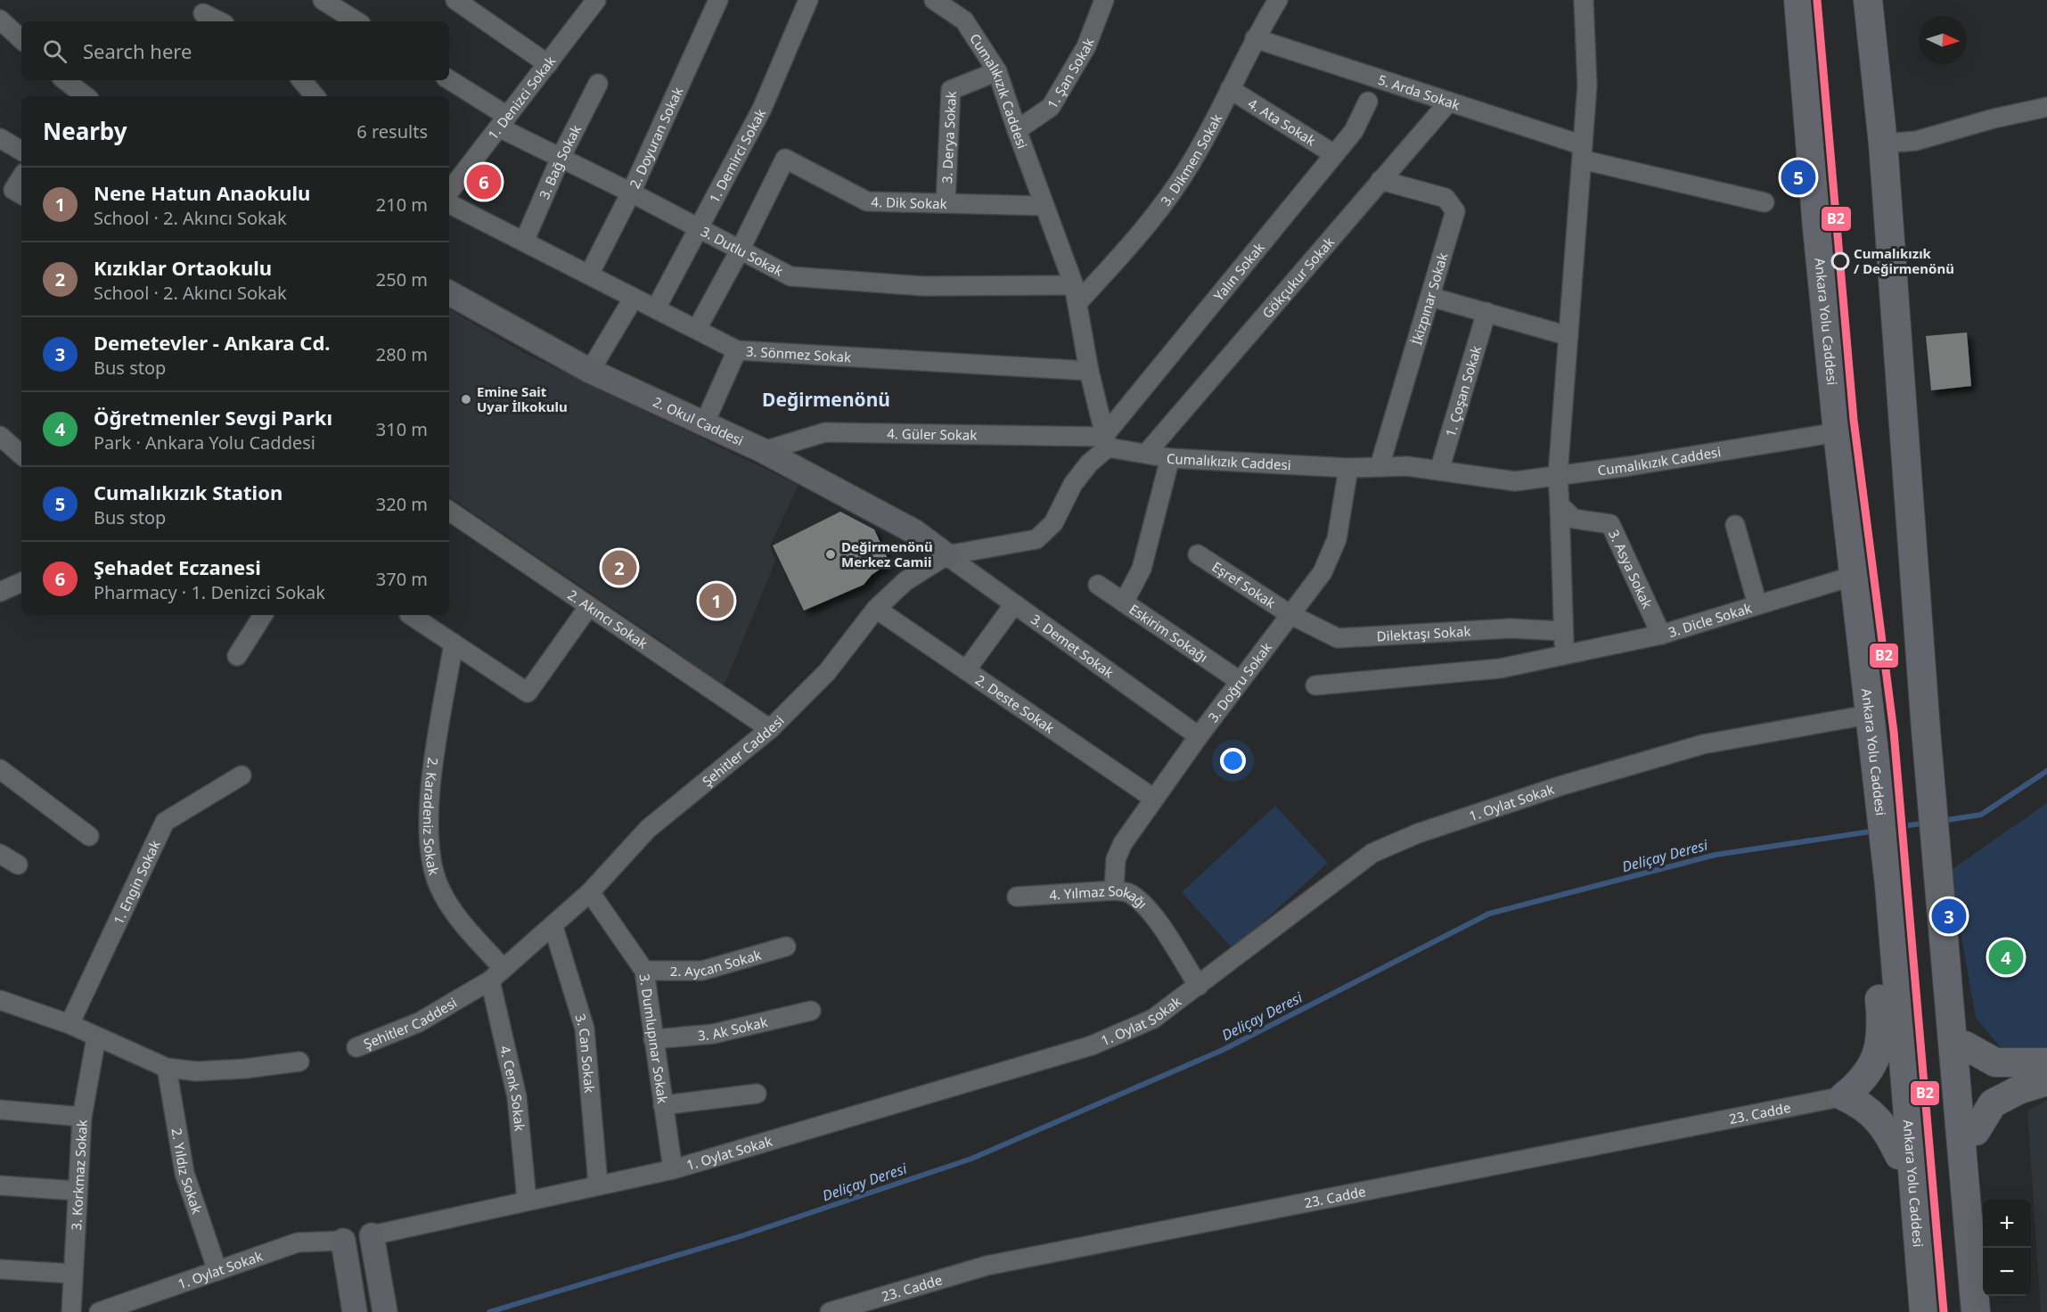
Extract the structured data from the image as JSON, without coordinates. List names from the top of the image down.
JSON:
{
  "streets": {
    "highway": ["Ankara Yolu Caddesi"],
    "main road": ["2. Okul Caddesi"],
    "street": [
      "1. Şan Sokak",
      "Cumalıkızık Caddesi",
      "5. Arda Sokak",
      "1. Denizci Sokak",
      "4. Ata Sokak",
      "2. Doyuran Sokak",
      "3. Derya Sokak",
      "1. Demirci Sokak",
      "3. Dikmen Sokak",
      "3. Bağ Sokak",
      "4. Dik Sokak",
      "3. Dutlu Sokak",
      "Yalın Sokak",
      "Gökçukur Sokak",
      "İkizpınar Sokak",
      "3. Sönmez Sokak",
      "1. Çoşan Sokak",
      "4. Güler Sokak",
      "3. Asya Sokak",
      "Eşref Sokak",
      "2. Akıncı Sokak",
      "3. Dicle Sokak",
      "Eskirim Sokağı",
      "Dilektaşı Sokak",
      "3. Demet Sokak",
      "3. Doğru Sokak",
      "2. Deste Sokak",
      "Şehitler Caddesi",
      "1. Oylat Sokak",
      "2. Karadeniz Sokak",
      "1. Engin Sokak",
      "4. Yılmaz Sokağı",
      "2. Aycan Sokak",
      "3. Ak Sokak",
      "3. Dumlupınar Sokak",
      "3. Can Sokak",
      "4. Cenk Sokak",
      "23. Cadde",
      "2. Yıldız Sokak",
      "3. Korkmaz Sokak"
    ]
  },
  "crossings": [
    ["1. Şan Sokak", "Cumalıkızık Caddesi"],
    ["Cumalıkızık Caddesi", "3. Derya Sokak"],
    ["Cumalıkızık Caddesi", "3. Dikmen Sokak"],
    ["Cumalıkızık Caddesi", "4. Dik Sokak"],
    ["Cumalıkızık Caddesi", "3. Dutlu Sokak"],
    ["Cumalıkızık Caddesi", "Yalın Sokak"],
    ["Cumalıkızık Caddesi", "Gökçukur Sokak"],
    ["Cumalıkızık Caddesi", "İkizpınar Sokak"],
    ["Cumalıkızık Caddesi", "Ankara Yolu Caddesi"],
    ["Cumalıkızık Caddesi", "3. Sönmez Sokak"],
    ["Cumalıkızık Caddesi", "1. Çoşan Sokak"],
    ["Cumalıkızık Caddesi", "4. Güler Sokak"],
    ["Cumalıkızık Caddesi", "3. Doğru Sokak"],
    ["Cumalıkızık Caddesi", "Şehitler Caddesi"],
    ["5. Arda Sokak", "3. Dikmen Sokak"],
    ["5. Arda Sokak", "Gökçukur Sokak"],
    ["1. Denizci Sokak", "3. Dutlu Sokak"],
    ["4. Ata Sokak", "3. Dikmen Sokak"],
    ["4. Ata Sokak", "Yalın Sokak"],
    ["2. Doyuran Sokak", "3. Dutlu Sokak"],
    ["2. Doyuran Sokak", "3. Sönmez Sokak"],
    ["3. Derya Sokak", "4. Dik Sokak"],
    ["1. Demirci Sokak", "3. Dutlu Sokak"],
    ["1. Demirci Sokak", "3. Sönmez Sokak"],
    ["3. Dikmen Sokak", "3. Dutlu Sokak"],
    ["3. Bağ Sokak", "3. Dutlu Sokak"],
    ["3. Bağ Sokak", "3. Sönmez Sokak"],
    ["4. Dik Sokak", "3. Dutlu Sokak"],
    ["Yalın Sokak", "4. Güler Sokak"],
    ["Yalın Sokak", "Şehitler Caddesi"],
    ["Gökçukur Sokak", "İkizpınar Sokak"],
    ["Ankara Yolu Caddesi", "3. Dicle Sokak"],
    ["Ankara Yolu Caddesi", "1. Oylat Sokak"],
    ["2. Okul Caddesi", "4. Güler Sokak"],
    ["2. Okul Caddesi", "3. Demet Sokak"],
    ["2. Okul Caddesi", "Şehitler Caddesi"],
    ["4. Güler Sokak", "Şehitler Caddesi"],
    ["3. Asya Sokak", "3. Dicle Sokak"],
    ["Eşref Sokak", "Dilektaşı Sokak"],
    ["Eşref Sokak", "3. Doğru Sokak"],
    ["2. Akıncı Sokak", "Şehitler Caddesi"],
    ["Eskirim Sokağı", "3. Doğru Sokak"],
    ["Dilektaşı Sokak", "3. Doğru Sokak"],
    ["3. Demet Sokak", "3. Doğru Sokak"],
    ["3. Demet Sokak", "Şehitler Caddesi"],
    ["3. Doğru Sokak", "2. Deste Sokak"],
    ["3. Doğru Sokak", "4. Yılmaz Sokağı"],
    ["2. Deste Sokak", "Şehitler Caddesi"],
    ["Şehitler Caddesi", "2. Karadeniz Sokak"],
    ["Şehitler Caddesi", "3. Dumlupınar Sokak"],
    ["Şehitler Caddesi", "3. Can Sokak"],
    ["Şehitler Caddesi", "4. Cenk Sokak"],
    ["1. Oylat Sokak", "4. Yılmaz Sokağı"],
    ["1. Oylat Sokak", "3. Dumlupınar Sokak"],
    ["1. Oylat Sokak", "3. Can Sokak"],
    ["1. Oylat Sokak", "4. Cenk Sokak"],
    ["1. Oylat Sokak", "2. Yıldız Sokak"],
    ["2. Karadeniz Sokak", "4. Cenk Sokak"],
    ["2. Aycan Sokak", "3. Dumlupınar Sokak"],
    ["3. Ak Sokak", "3. Dumlupınar Sokak"]
  ],
  "districts": ["Değirmenönü"],
  "water": ["Deliçay Deresi"],
  "places": ["Cumalıkızık / Değirmenönü", "Emine Sait Uyar İlkokulu", "Değirmenönü Merkez Camii"],
  "lines": ["transit line B2"],
  "north": "right",
  "page": {
    "search": "Search here",
    "heading": ["Nearby", "6 results"],
    "pins": [
      "5",
      "6",
      "2",
      "1",
      "3",
      "4"
    ],
    "list": [
      {
        "mark": "1",
        "name": "Nene Hatun Anaokulu",
        "note": "School · 2. Akıncı Sokak",
        "value": "210 m"
      },
      {
        "mark": "2",
        "name": "Kızıklar Ortaokulu",
        "note": "School · 2. Akıncı Sokak",
        "value": "250 m"
      },
      {
        "mark": "3",
        "name": "Demetevler - Ankara Cd.",
        "note": "Bus stop",
        "value": "280 m"
      },
      {
        "mark": "4",
        "name": "Öğretmenler Sevgi Parkı",
        "note": "Park · Ankara Yolu Caddesi",
        "value": "310 m"
      },
      {
        "mark": "5",
        "name": "Cumalıkızık Station",
        "note": "Bus stop",
        "value": "320 m"
      },
      {
        "mark": "6",
        "name": "Şehadet Eczanesi",
        "note": "Pharmacy · 1. Denizci Sokak",
        "value": "370 m"
      }
    ],
    "map_buttons": ["+", "−"]
  }
}
